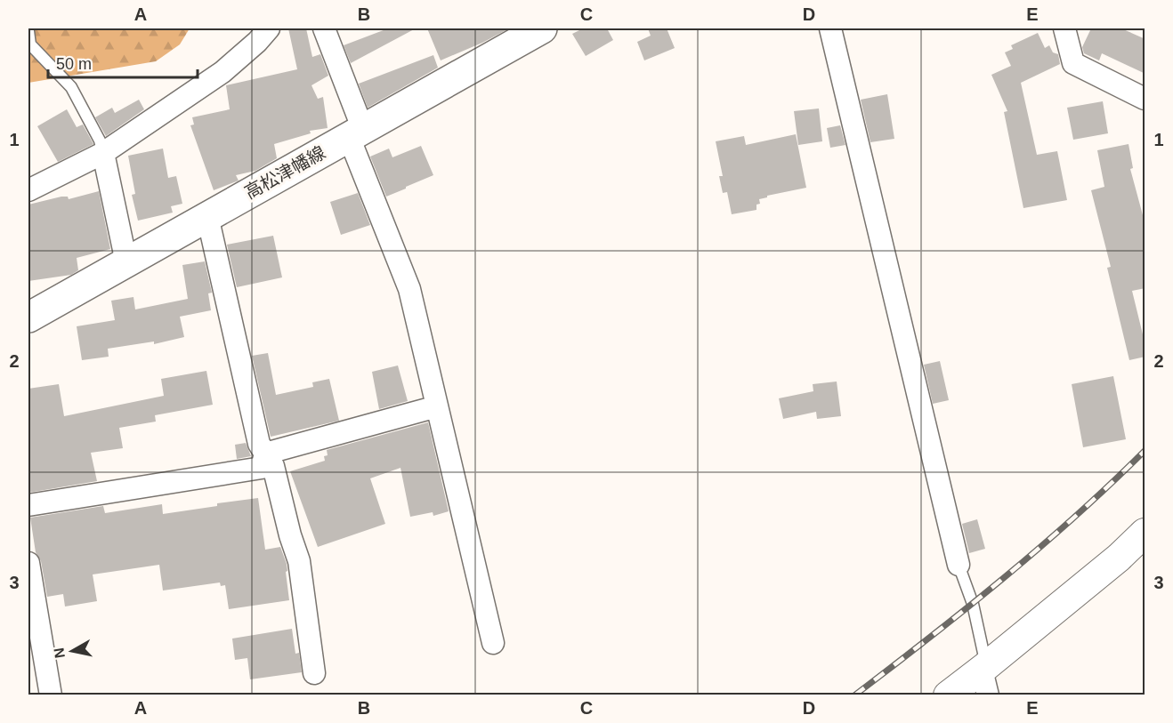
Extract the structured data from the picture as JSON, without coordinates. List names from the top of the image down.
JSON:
{
  "streets": {
    "main road": ["高松津幡線"]
  },
  "scale_bar": "50 m",
  "north": "left",
  "grid": {
    "columns": [
      "A",
      "B",
      "C",
      "D",
      "E"
    ],
    "rows": ["1", "2", "3"]
  }
}
